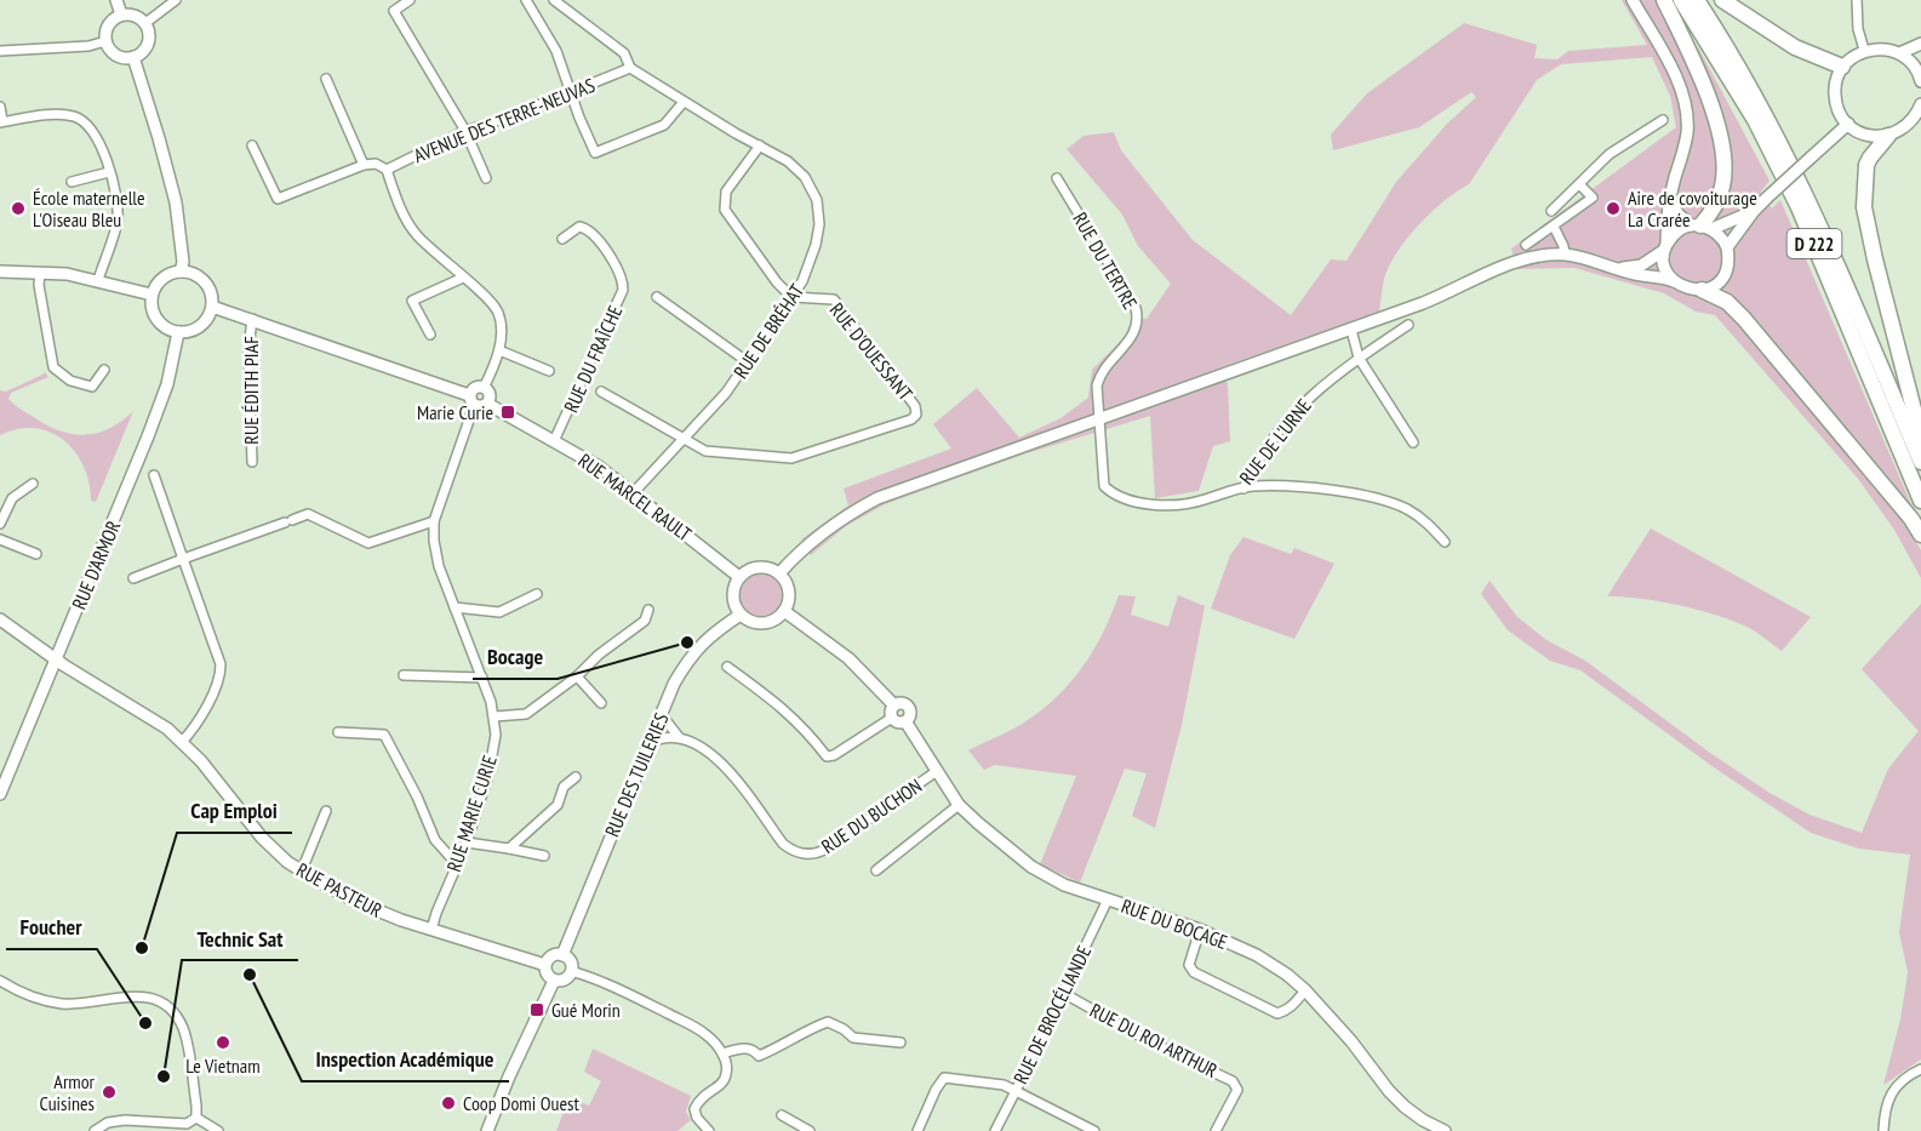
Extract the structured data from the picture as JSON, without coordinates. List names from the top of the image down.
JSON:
{
  "streets": {
    "highway": ["D 222"],
    "street": [
      "AVENUE DES TERRE-NEUVAS",
      "RUE DU TERTRE",
      "RUE DE BRÉHAT",
      "RUE D'OUESSANT",
      "RUE DU FRAÎCHE",
      "RUE ÉDITH PIAF",
      "RUE DE L'URNE",
      "RUE MARCEL RAULT",
      "RUE D'ARMOR",
      "RUE DES TUILERIES",
      "RUE MARIE CURIE",
      "RUE DU BUCHON",
      "RUE PASTEUR",
      "RUE DU BOCAGE",
      "RUE DE BROCÉLIANDE",
      "RUE DU ROI ARTHUR"
    ]
  },
  "crossings": [
    ["RUE DU TERTRE", "RUE DE L'URNE"],
    ["RUE DE BRÉHAT", "RUE D'OUESSANT"],
    ["RUE DE BRÉHAT", "RUE MARCEL RAULT"],
    ["RUE DU FRAÎCHE", "RUE MARCEL RAULT"],
    ["RUE MARCEL RAULT", "RUE DES TUILERIES"],
    ["RUE MARCEL RAULT", "RUE MARIE CURIE"],
    ["RUE D'ARMOR", "RUE PASTEUR"],
    ["RUE DES TUILERIES", "RUE DU BUCHON"],
    ["RUE DES TUILERIES", "RUE PASTEUR"],
    ["RUE MARIE CURIE", "RUE PASTEUR"],
    ["RUE DU BUCHON", "RUE DU BOCAGE"],
    ["RUE DU BOCAGE", "RUE DE BROCÉLIANDE"],
    ["RUE DE BROCÉLIANDE", "RUE DU ROI ARTHUR"]
  ],
  "places": {
    "other": [
      "École maternelle L'Oiseau Bleu",
      "Aire de covoiturage La Crarée",
      "Bocage",
      "Cap Emploi",
      "Inspection Académique",
      "Foucher",
      "Le Vietnam",
      "Technic Sat",
      "Armor Cuisines",
      "Coop Domi Ouest"
    ],
    "transit": ["Marie Curie", "Gué Morin"]
  }
}
